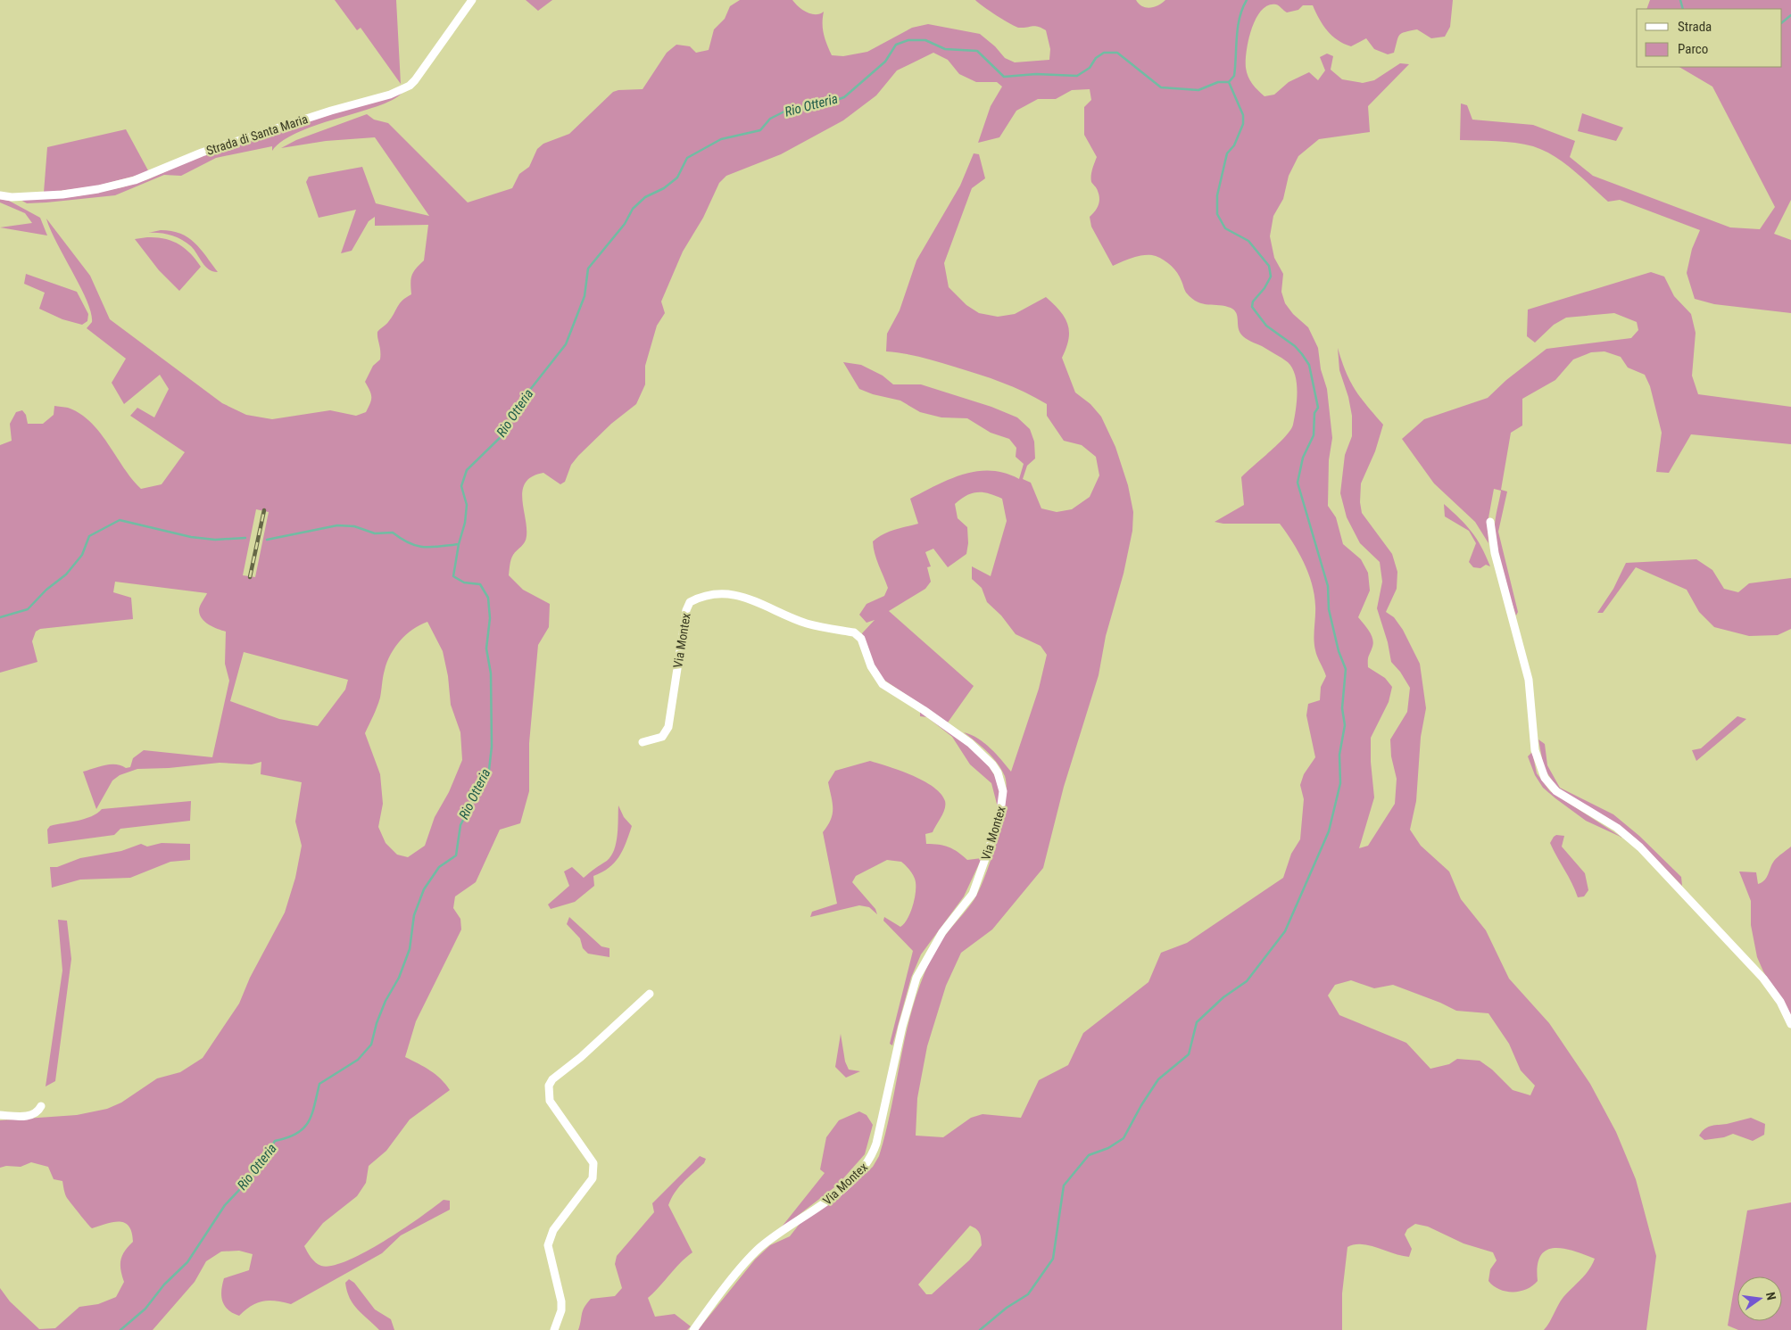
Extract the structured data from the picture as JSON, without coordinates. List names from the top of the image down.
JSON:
{
  "streets": {
    "street": ["Strada di Santa Maria", "Via Montex"]
  },
  "water": ["Rio Otteria"],
  "legend": ["Strada", "Parco"],
  "north": "right"
}
